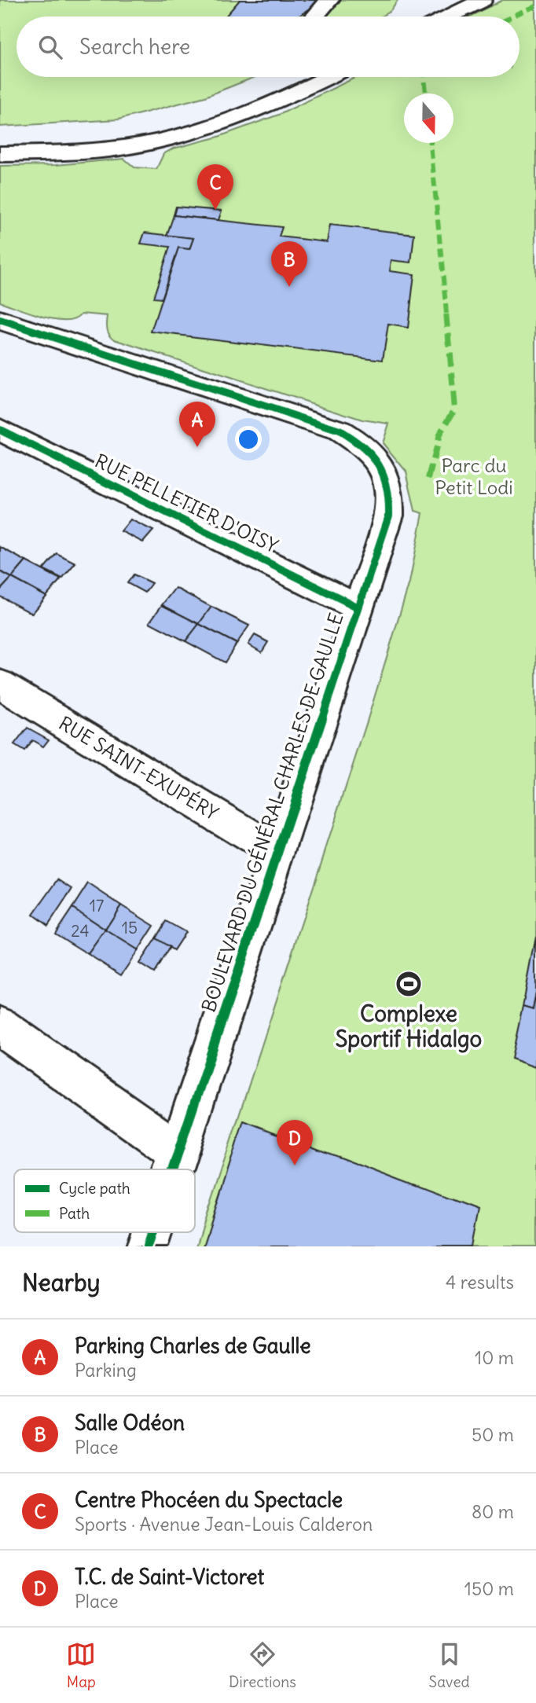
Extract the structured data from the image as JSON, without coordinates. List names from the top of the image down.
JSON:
{
  "streets": {
    "street": ["RUE PELLETIER D'OISY", "RUE SAINT-EXUPÉRY", "BOULEVARD DU GÉNÉRAL CHARLES DE GAULLE"]
  },
  "crossings": [
    ["RUE PELLETIER D'OISY", "BOULEVARD DU GÉNÉRAL CHARLES DE GAULLE"],
    ["RUE SAINT-EXUPÉRY", "BOULEVARD DU GÉNÉRAL CHARLES DE GAULLE"]
  ],
  "parks": ["Parc du Petit Lodi"],
  "places": {
    "sports": ["Complexe Sportif Hidalgo"]
  },
  "house_numbers": ["17", "15", "24"],
  "legend": ["Cycle path", "Path"],
  "north": "bottom",
  "page": {
    "search": "Search here",
    "pins": [
      "C",
      "B",
      "A",
      "D"
    ],
    "heading": ["Nearby", "4 results"],
    "list": [
      {
        "mark": "A",
        "name": "Parking Charles de Gaulle",
        "note": "Parking",
        "value": "10 m"
      },
      {
        "mark": "B",
        "name": "Salle Odéon",
        "note": "Place",
        "value": "50 m"
      },
      {
        "mark": "C",
        "name": "Centre Phocéen du Spectacle",
        "note": "Sports · Avenue Jean-Louis Calderon",
        "value": "80 m"
      },
      {
        "mark": "D",
        "name": "T.C. de Saint-Victoret",
        "note": "Place",
        "value": "150 m"
      }
    ],
    "nav": ["Map", "Directions", "Saved"]
  }
}
